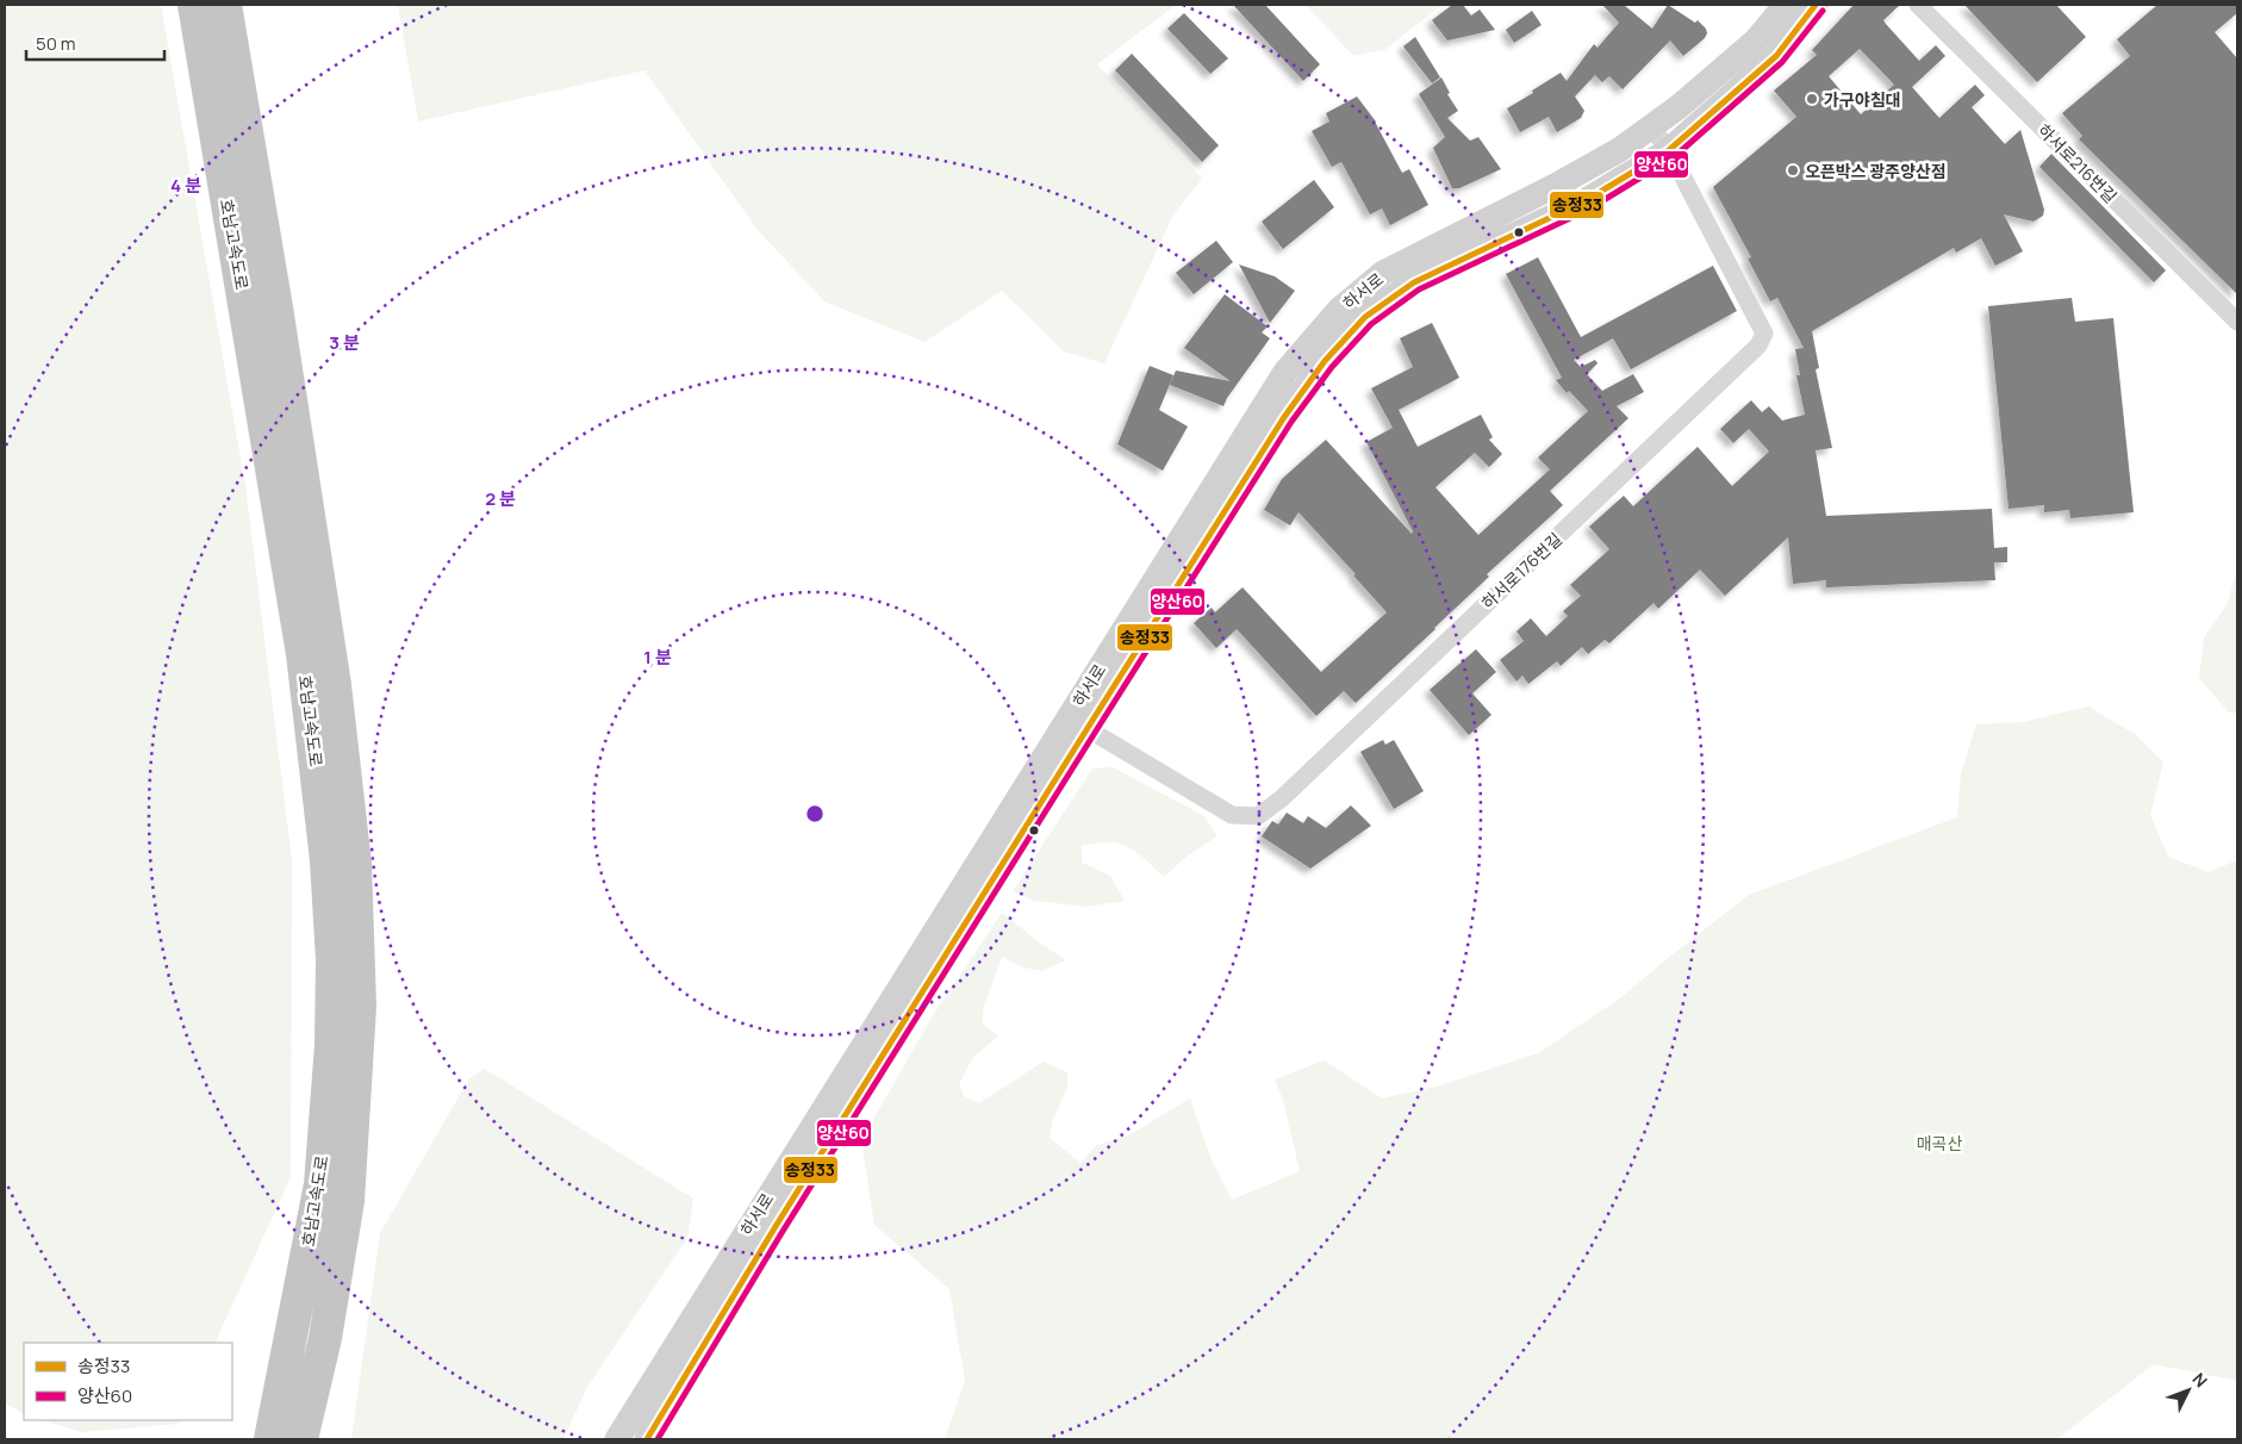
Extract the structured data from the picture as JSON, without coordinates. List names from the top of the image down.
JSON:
{
  "streets": {
    "highway": ["호남고속도로"],
    "main road": ["하서로"],
    "street": ["하서로216번길", "하서로176번길"]
  },
  "crossings": [
    ["하서로", "하서로176번길"]
  ],
  "parks": ["매곡산"],
  "places": ["가구야침대", "오픈박스 광주양산점"],
  "lines": ["transit line 송정33", "transit line 양산60"],
  "legend": ["송정33", "양산60"],
  "scale_bar": "50 m",
  "north": "top right",
  "rings": [
    "4 분",
    "3 분",
    "2 분",
    "1 분"
  ]
}
